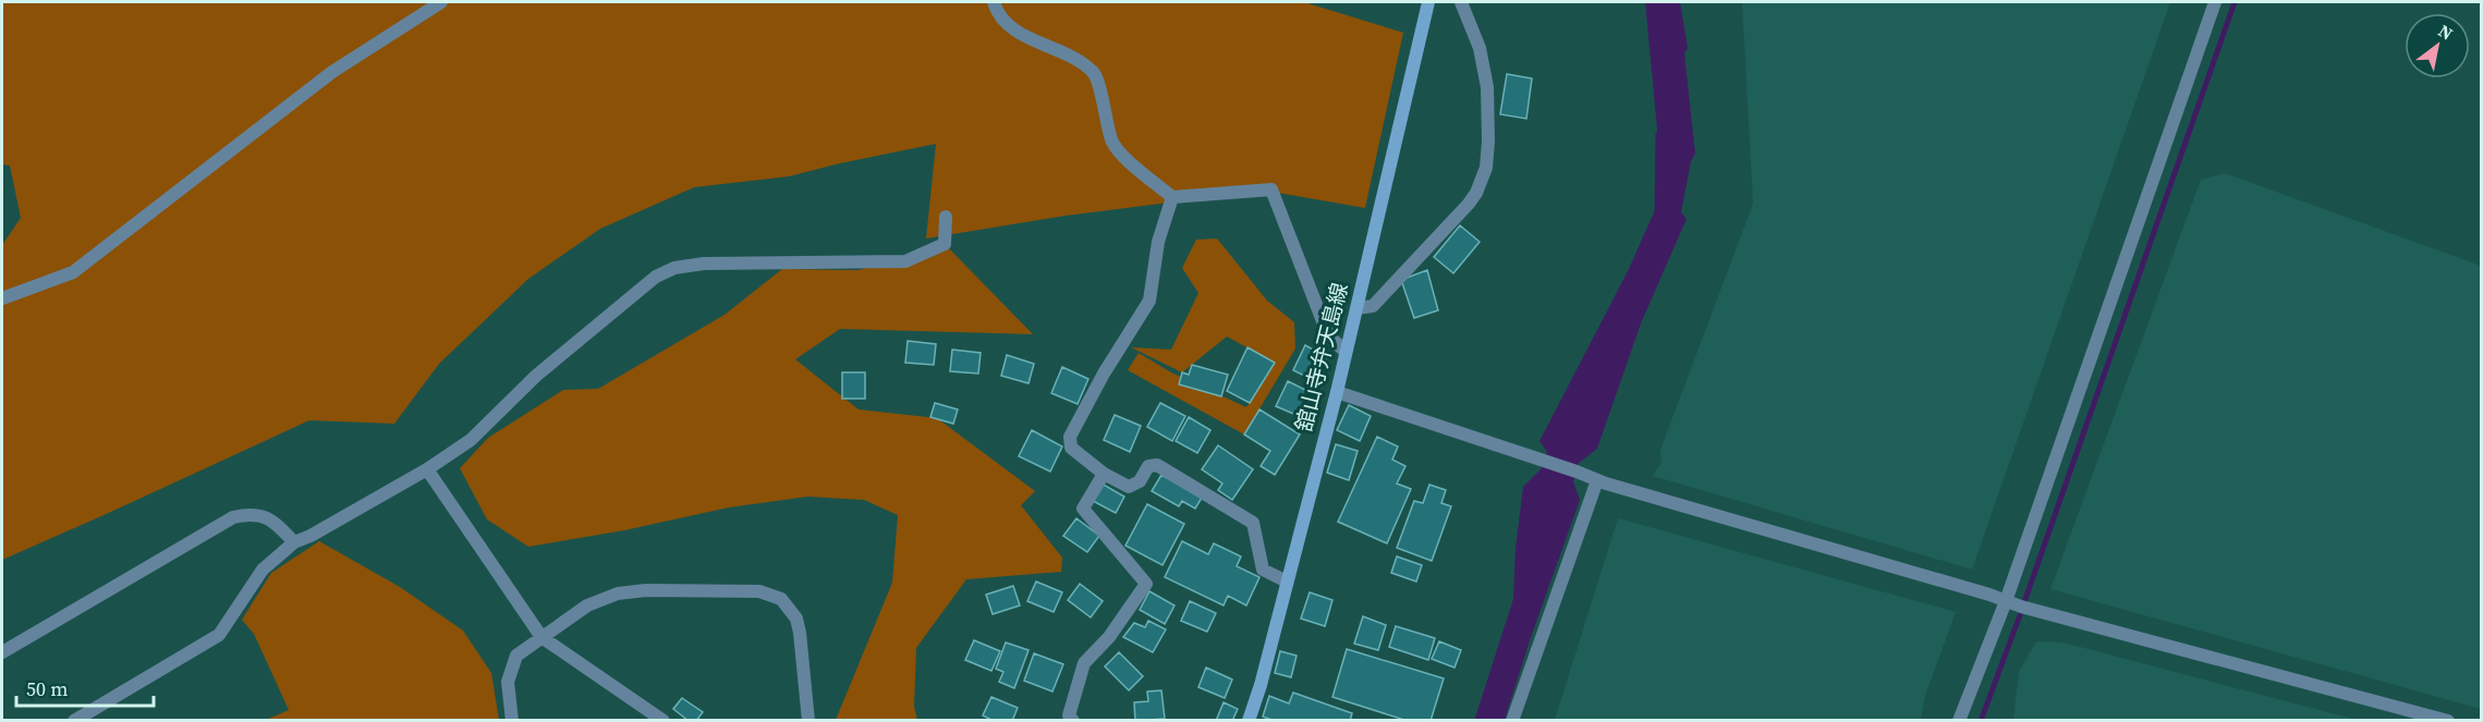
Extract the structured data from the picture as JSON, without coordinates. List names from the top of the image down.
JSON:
{
  "streets": {
    "main road": ["舘山寺弁天島線"]
  },
  "scale_bar": "50 m",
  "north": "top right"
}
